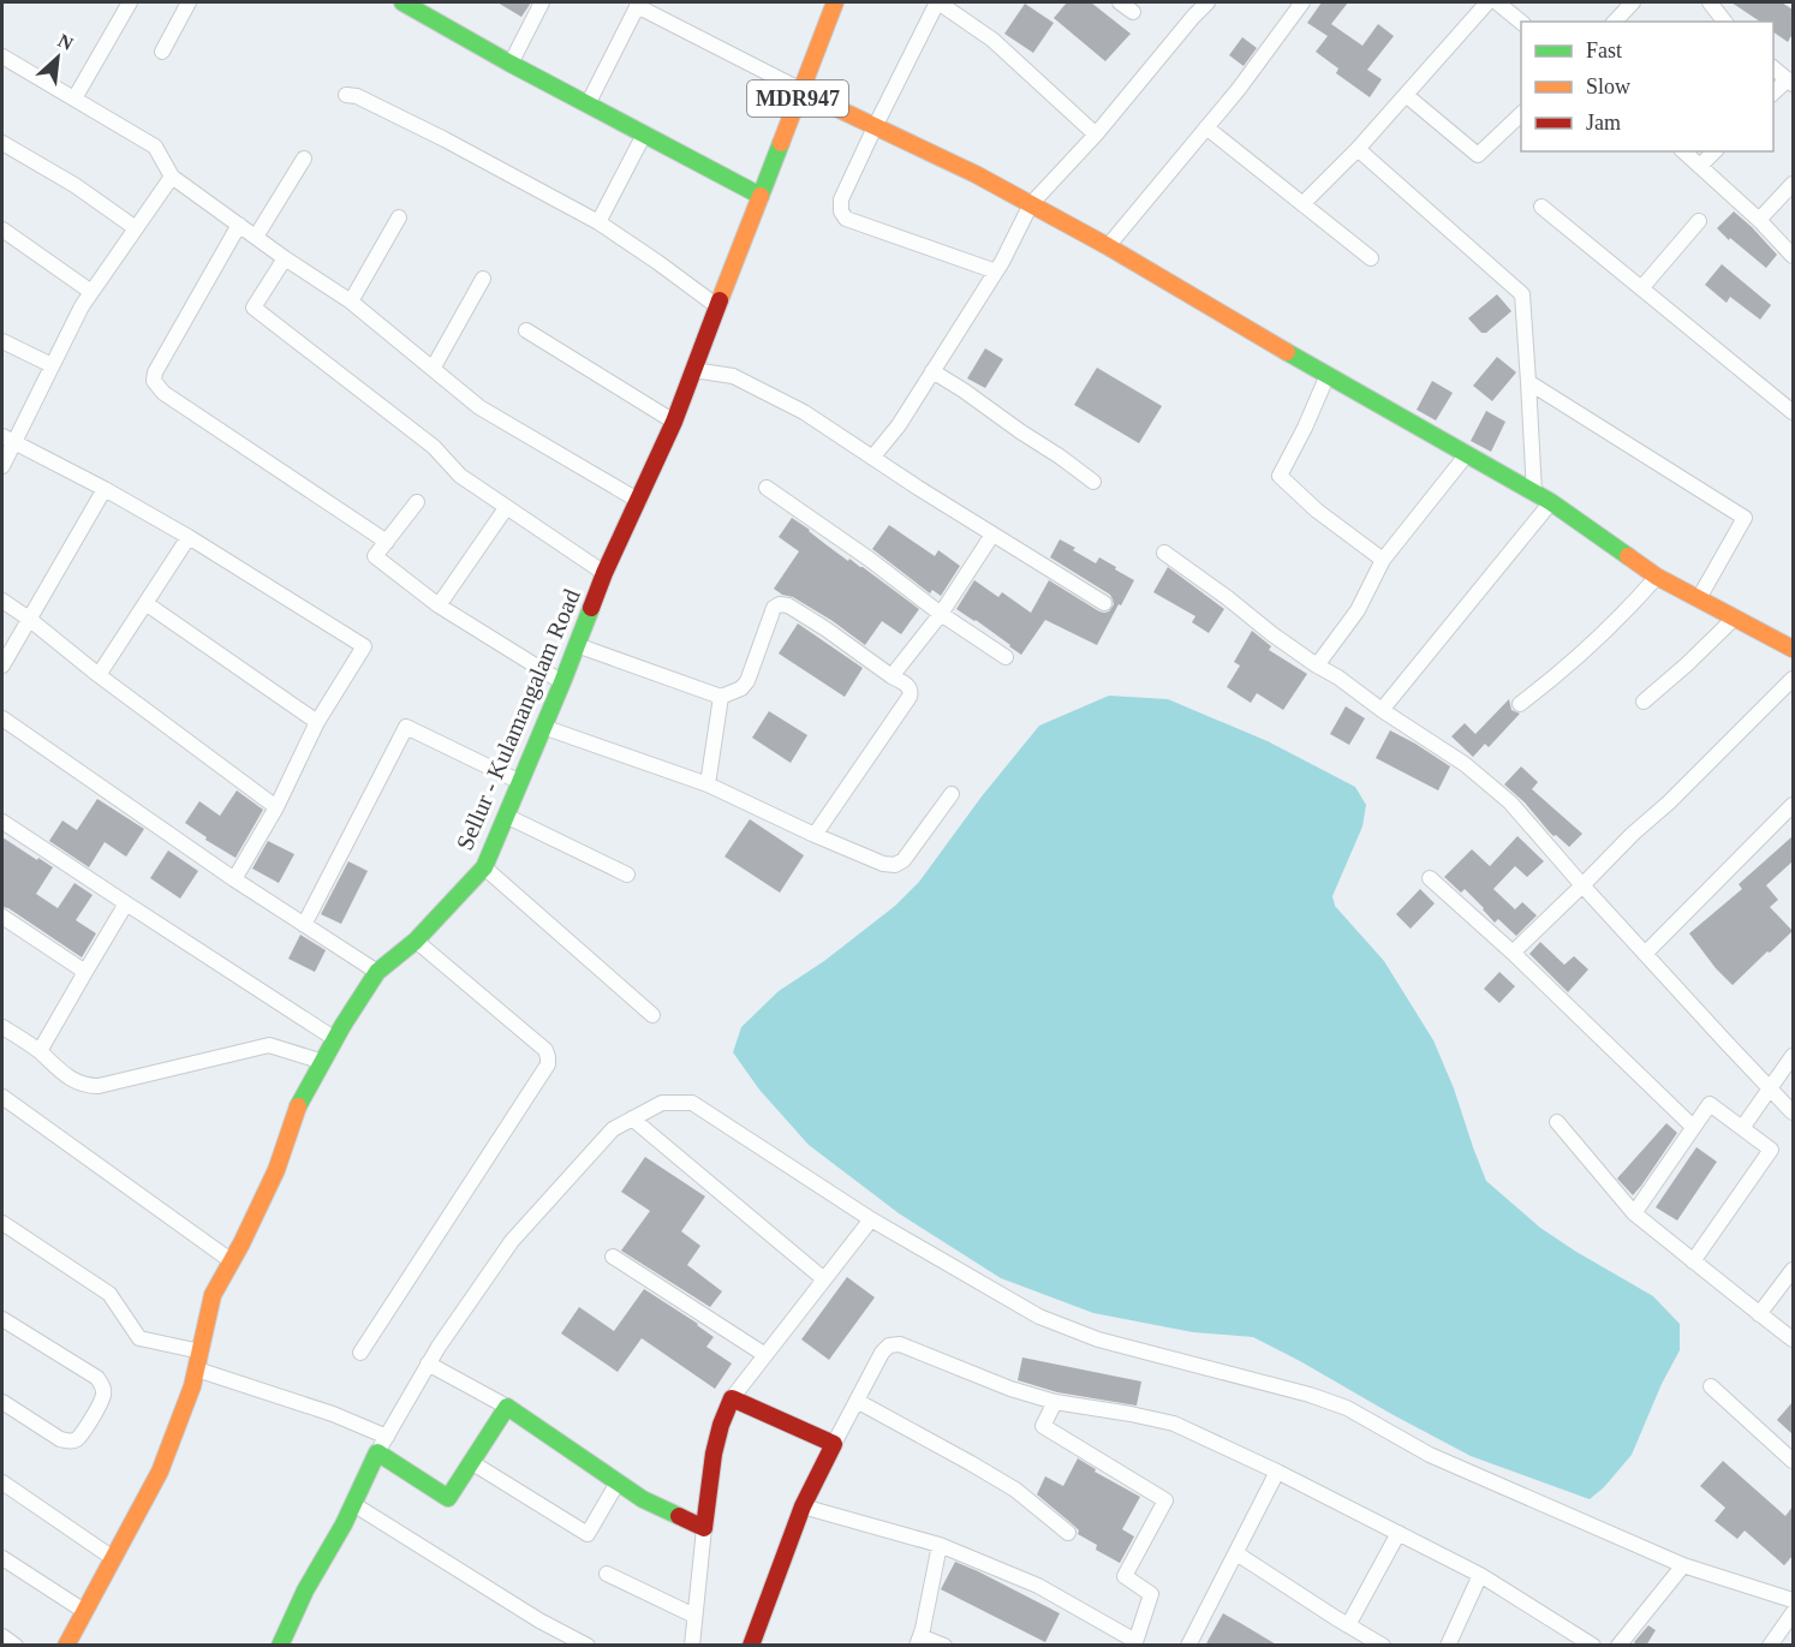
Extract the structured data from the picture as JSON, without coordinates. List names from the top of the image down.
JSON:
{
  "streets": {
    "main road": ["MDR947", "Sellur - Kulamangalam Road"]
  },
  "legend": ["Fast", "Slow", "Jam"],
  "north": "top right"
}
